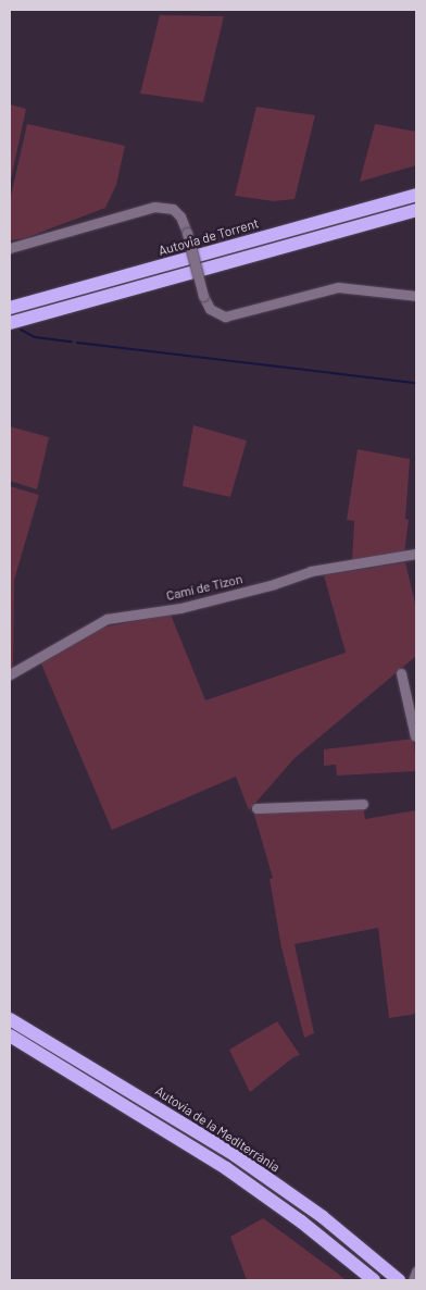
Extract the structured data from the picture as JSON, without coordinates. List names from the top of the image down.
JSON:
{
  "streets": {
    "highway": ["Autovia de Torrent", "Autovia de la Mediterrània"],
    "street": ["Camí de Tizon"]
  }
}
